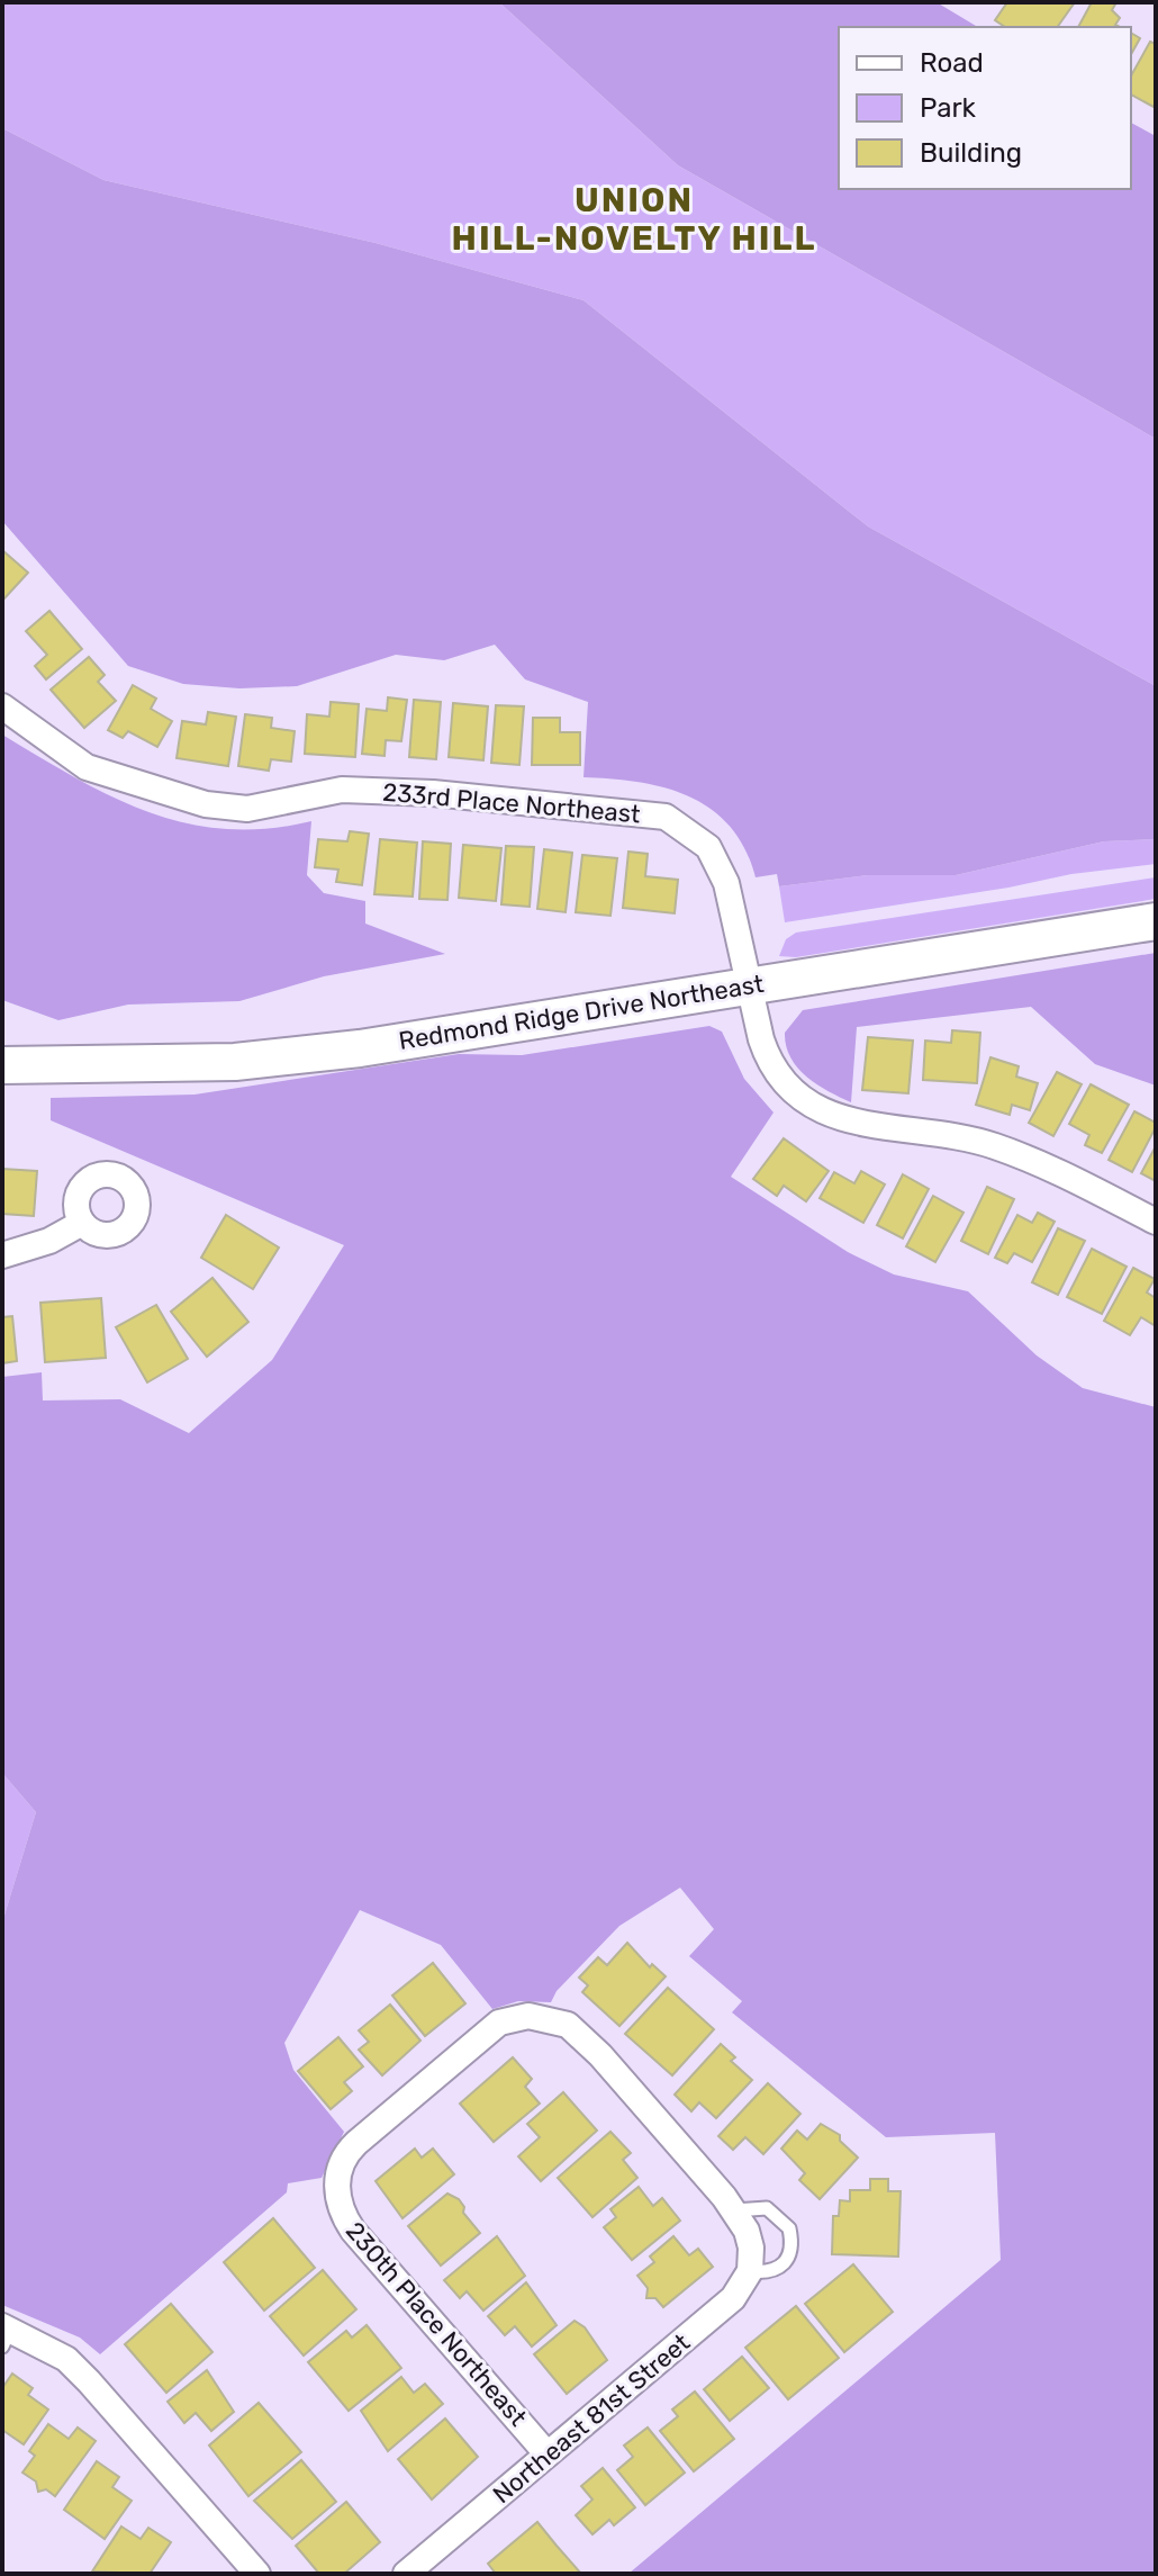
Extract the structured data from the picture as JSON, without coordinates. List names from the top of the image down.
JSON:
{
  "streets": {
    "street": [
      "233rd Place Northeast",
      "Redmond Ridge Drive Northeast",
      "230th Place Northeast",
      "Northeast 81st Street"
    ]
  },
  "crossings": [
    ["233rd Place Northeast", "Redmond Ridge Drive Northeast"],
    ["230th Place Northeast", "Northeast 81st Street"]
  ],
  "districts": ["UNION HILL-NOVELTY HILL"],
  "legend": ["Road", "Park", "Building"]
}
